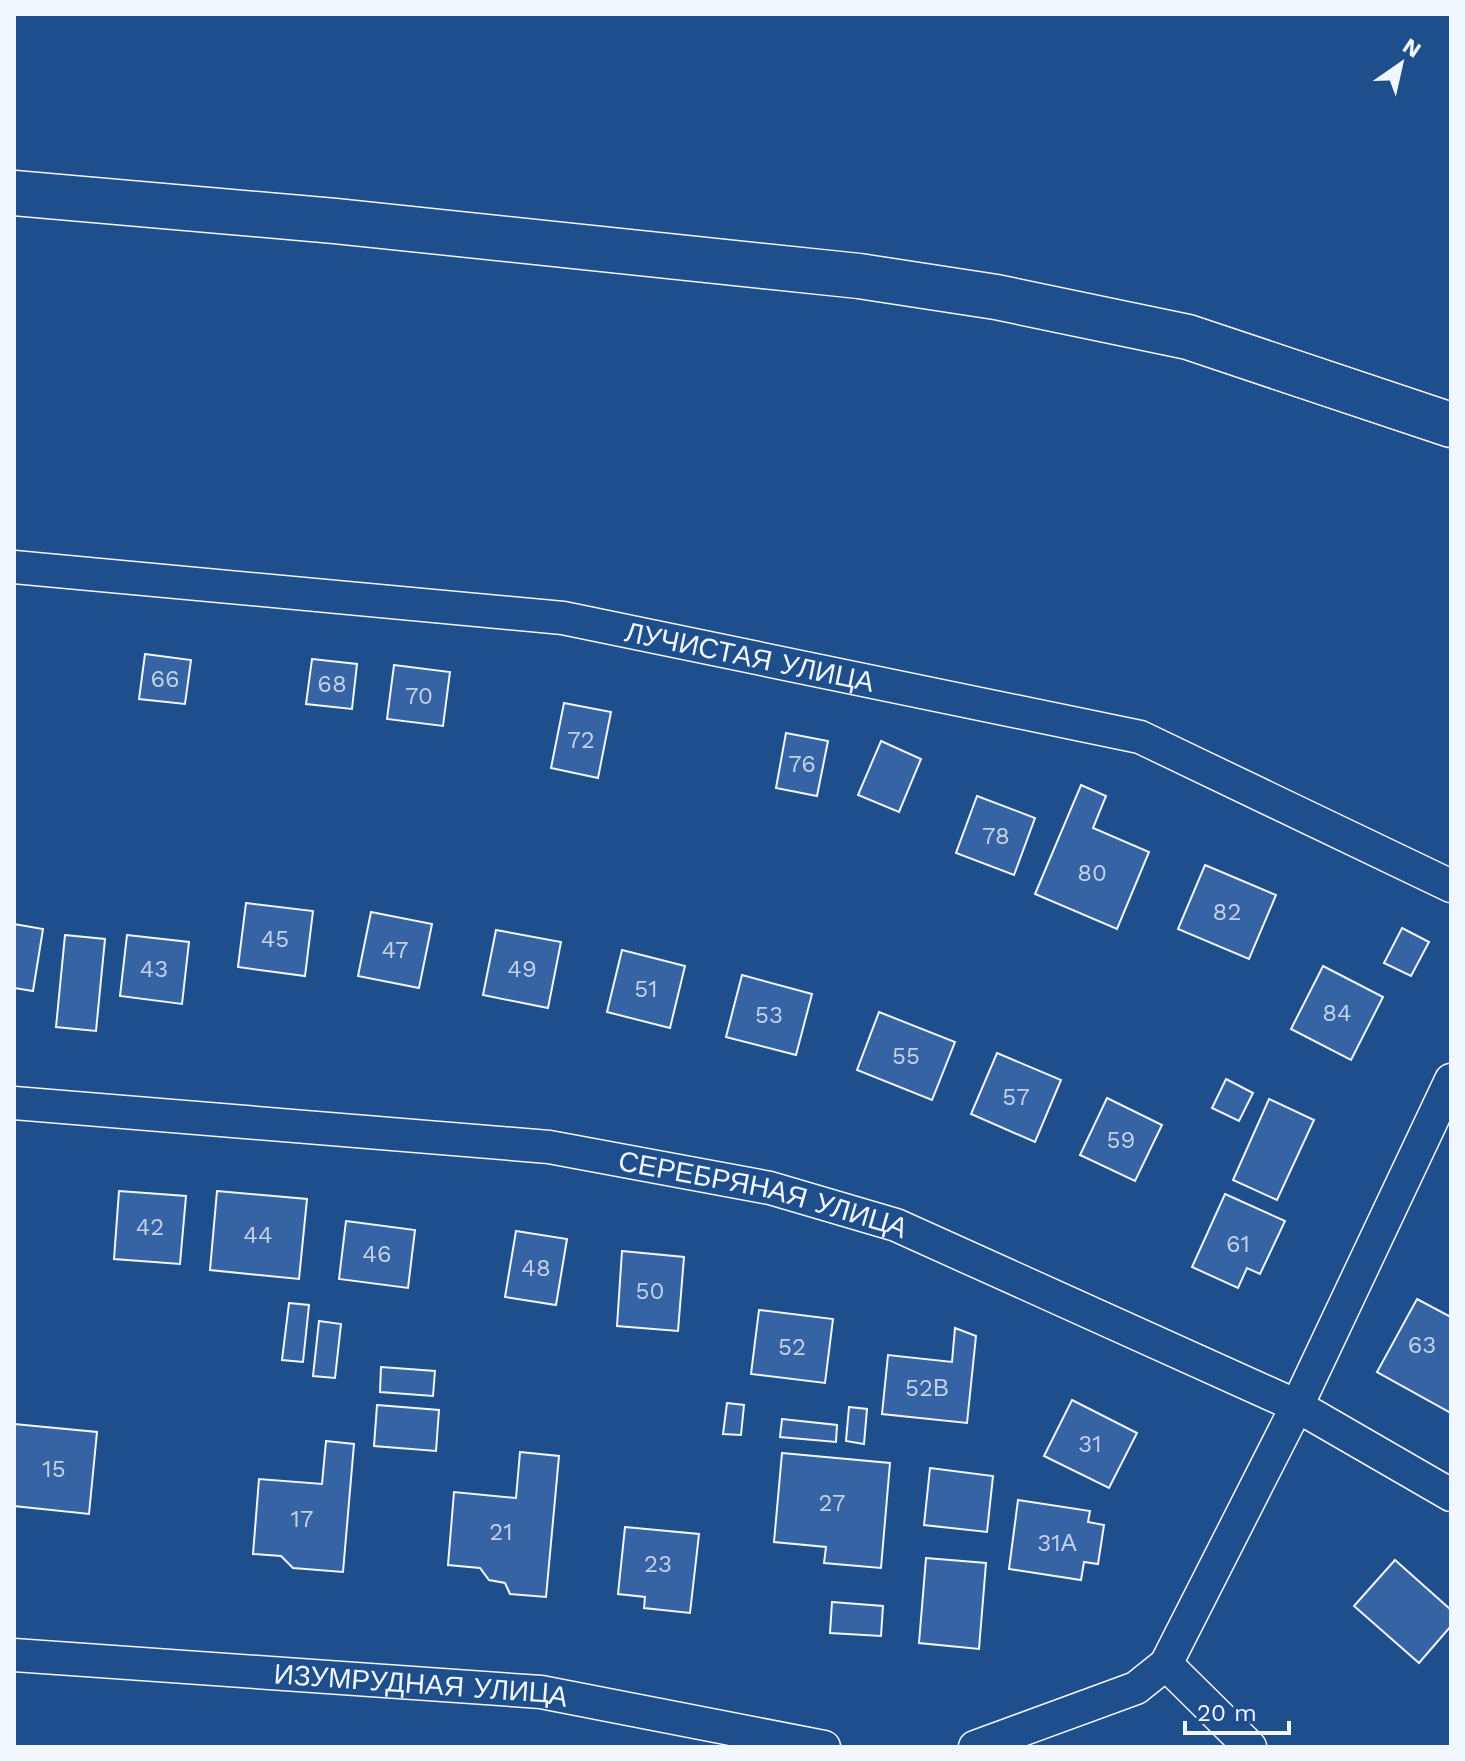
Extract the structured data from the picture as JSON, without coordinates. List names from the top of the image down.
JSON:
{
  "streets": {
    "street": ["ЛУЧИСТАЯ УЛИЦА", "СЕРЕБРЯНАЯ УЛИЦА", "ИЗУМРУДНАЯ УЛИЦА"]
  },
  "house_numbers": [
    "66",
    "68",
    "70",
    "72",
    "76",
    "78",
    "80",
    "82",
    "45",
    "47",
    "43",
    "49",
    "51",
    "84",
    "53",
    "55",
    "57",
    "59",
    "42",
    "44",
    "61",
    "46",
    "48",
    "50",
    "63",
    "52",
    "52В",
    "31",
    "15",
    "27",
    "17",
    "21",
    "31А",
    "23"
  ],
  "scale_bar": "20 m",
  "north": "top right"
}
